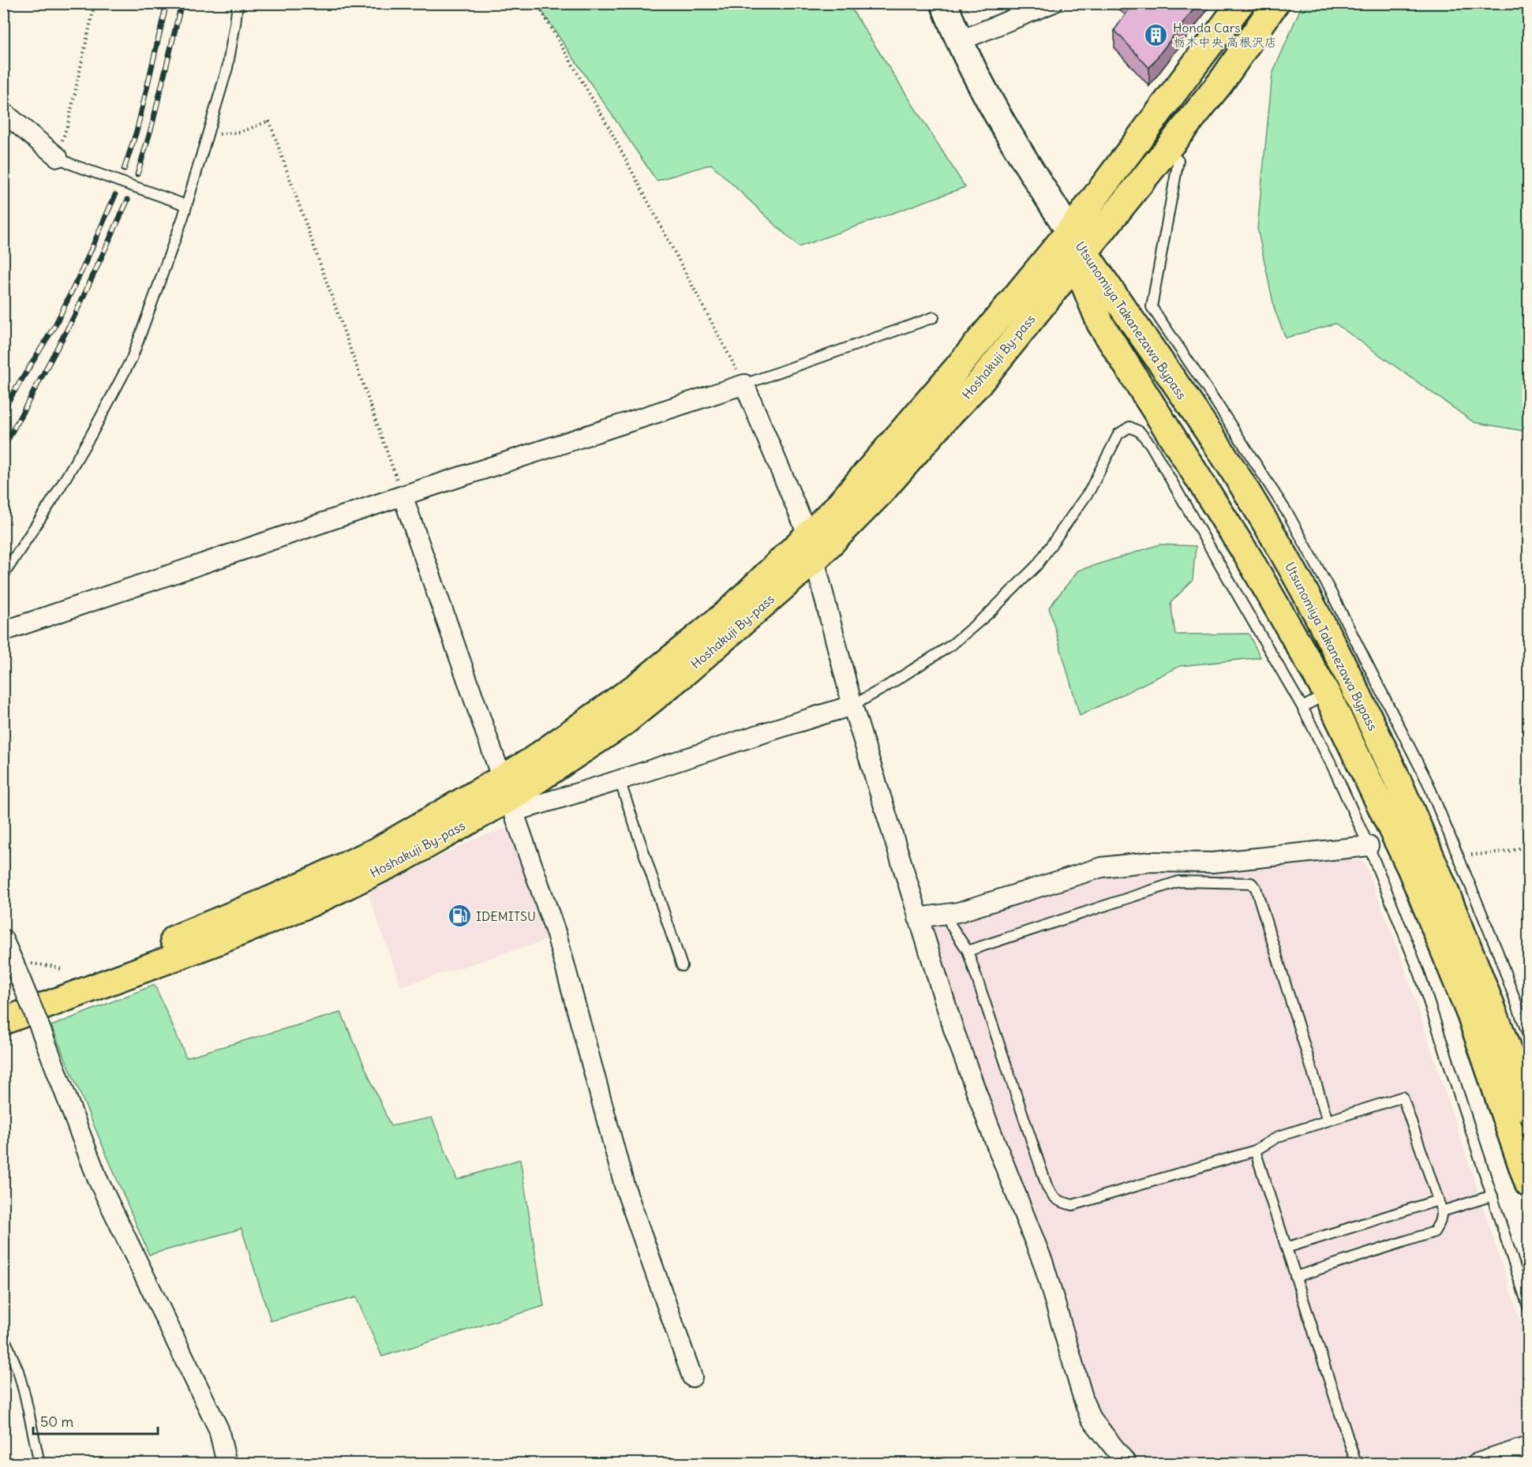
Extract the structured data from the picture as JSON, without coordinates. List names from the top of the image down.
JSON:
{
  "streets": {
    "main road": ["Utsunomiya Takanezawa Bypass", "Hoshakuji By-pass"]
  },
  "crossings": [
    ["Utsunomiya Takanezawa Bypass", "Hoshakuji By-pass"]
  ],
  "places": {
    "building": ["Honda Cars 栃木中央 高根沢店"],
    "fuel station": ["IDEMITSU"]
  },
  "scale_bar": "50 m"
}
